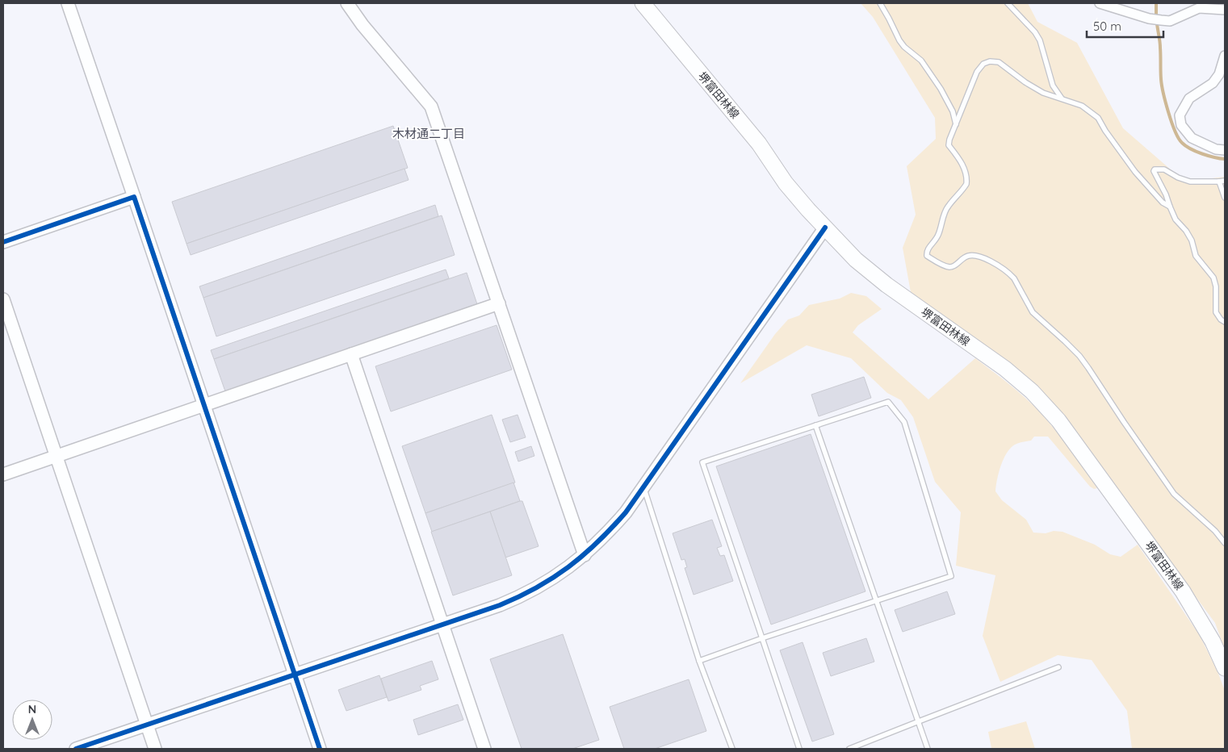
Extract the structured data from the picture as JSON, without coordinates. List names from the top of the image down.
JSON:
{
  "streets": {
    "main road": ["堺富田林線"]
  },
  "districts": ["木材通二丁目"],
  "scale_bar": "50 m",
  "north": "top"
}
